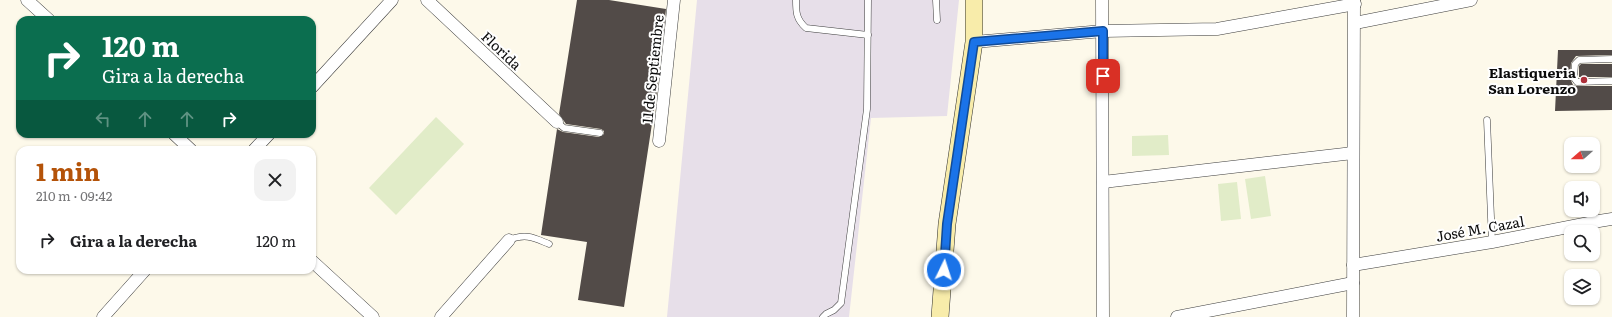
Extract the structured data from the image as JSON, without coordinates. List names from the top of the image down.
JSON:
{
  "streets": {
    "street": ["Florida", "11 de Septiembre", "José M. Cazal"]
  },
  "places": ["Elastiqueria San Lorenzo"],
  "north": "left",
  "page": {
    "turn": ["120 m", "Gira a la derecha"],
    "heading": ["1 min", "210 m · 09:42"],
    "list": [
      {
        "name": "Gira a la derecha",
        "value": "120 m"
      }
    ]
  }
}
